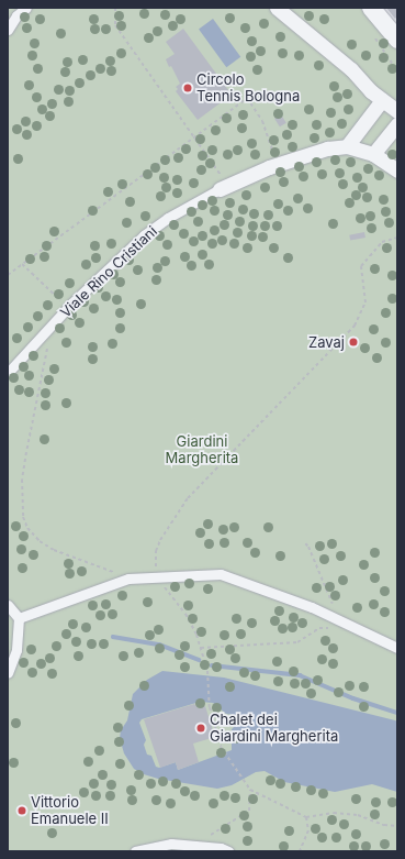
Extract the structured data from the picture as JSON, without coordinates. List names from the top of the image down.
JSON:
{
  "streets": {
    "street": ["Viale Rino Cristiani"]
  },
  "parks": ["Giardini Margherita"],
  "places": [
    "Circolo Tennis Bologna",
    "Zavaj",
    "Chalet dei Giardini Margherita",
    "Vittorio Emanuele II"
  ]
}
